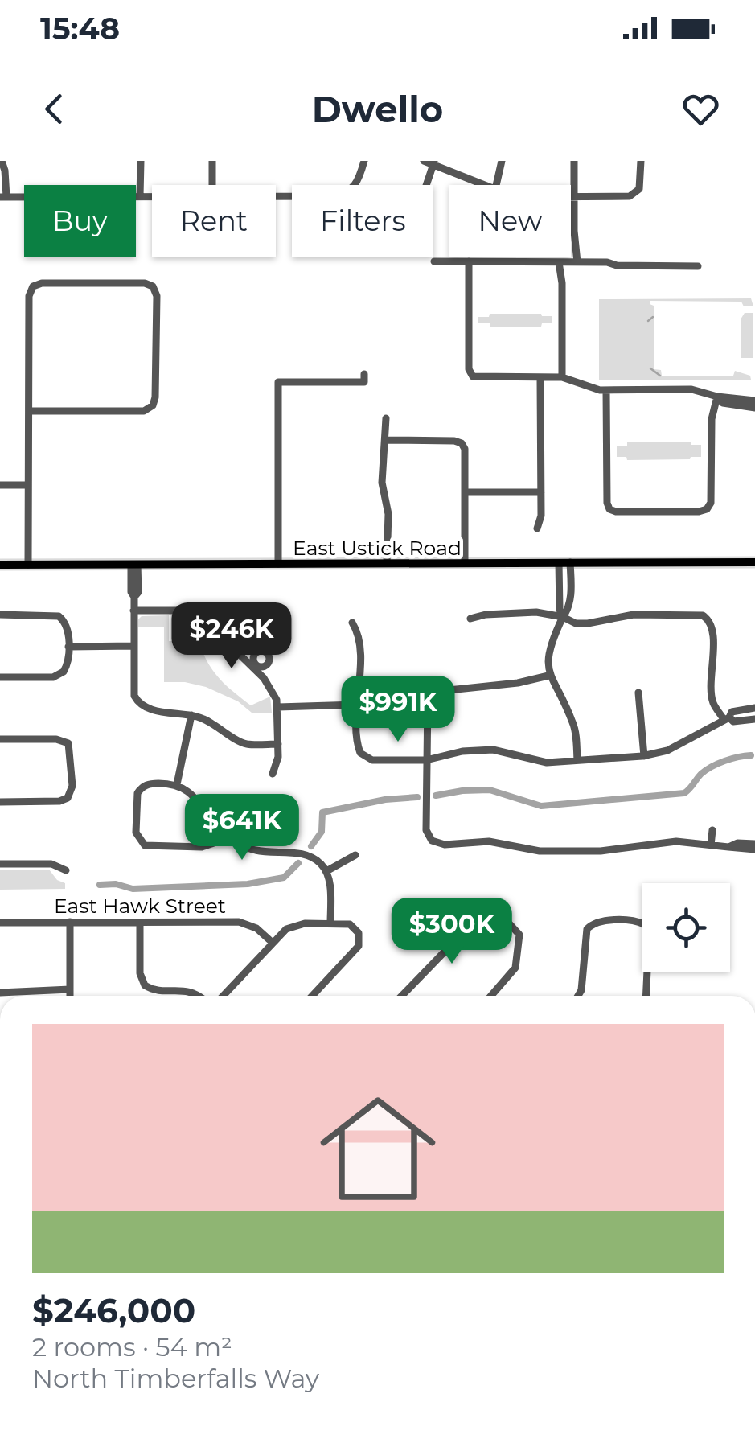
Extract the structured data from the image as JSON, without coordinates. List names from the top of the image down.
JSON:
{
  "streets": {
    "main road": ["East Ustick Road"],
    "street": ["East Hawk Street"]
  },
  "page": {
    "status": "15:48",
    "header": "Dwello",
    "chip": [
      "Buy",
      "Rent",
      "Filters",
      "New"
    ],
    "price": [
      "$246K",
      "$991K",
      "$641K",
      "$300K"
    ],
    "list": [
      {
        "name": "$246,000",
        "note": "2 rooms · 54 m² · North Timberfalls Way"
      }
    ]
  }
}
